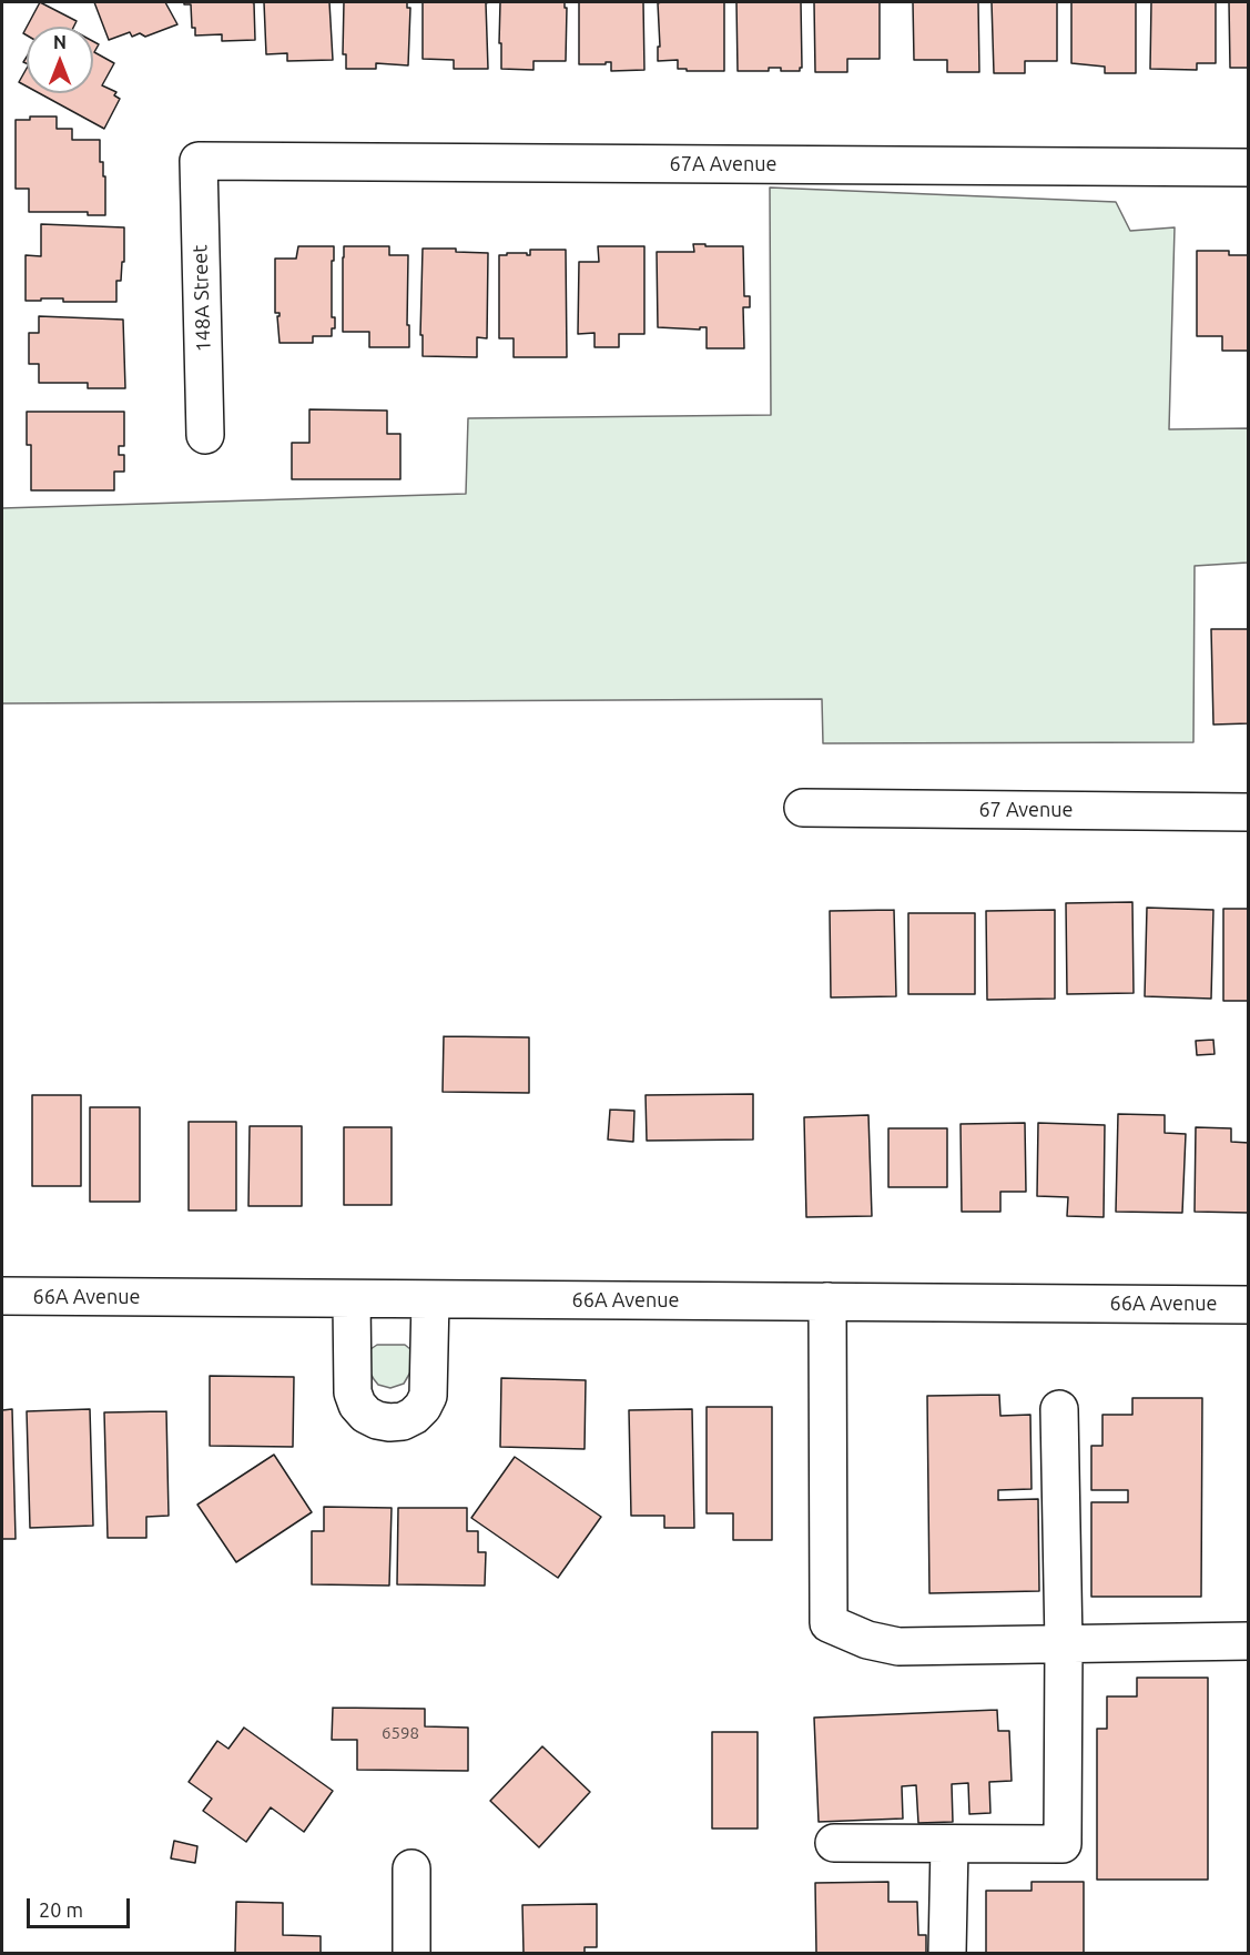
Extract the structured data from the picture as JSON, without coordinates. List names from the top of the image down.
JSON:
{
  "streets": {
    "street": [
      "67A Avenue",
      "148A Street",
      "67 Avenue",
      "66A Avenue"
    ]
  },
  "crossings": [
    ["67A Avenue", "148A Street"]
  ],
  "house_numbers": ["6598"],
  "scale_bar": "20 m",
  "north": "top"
}
